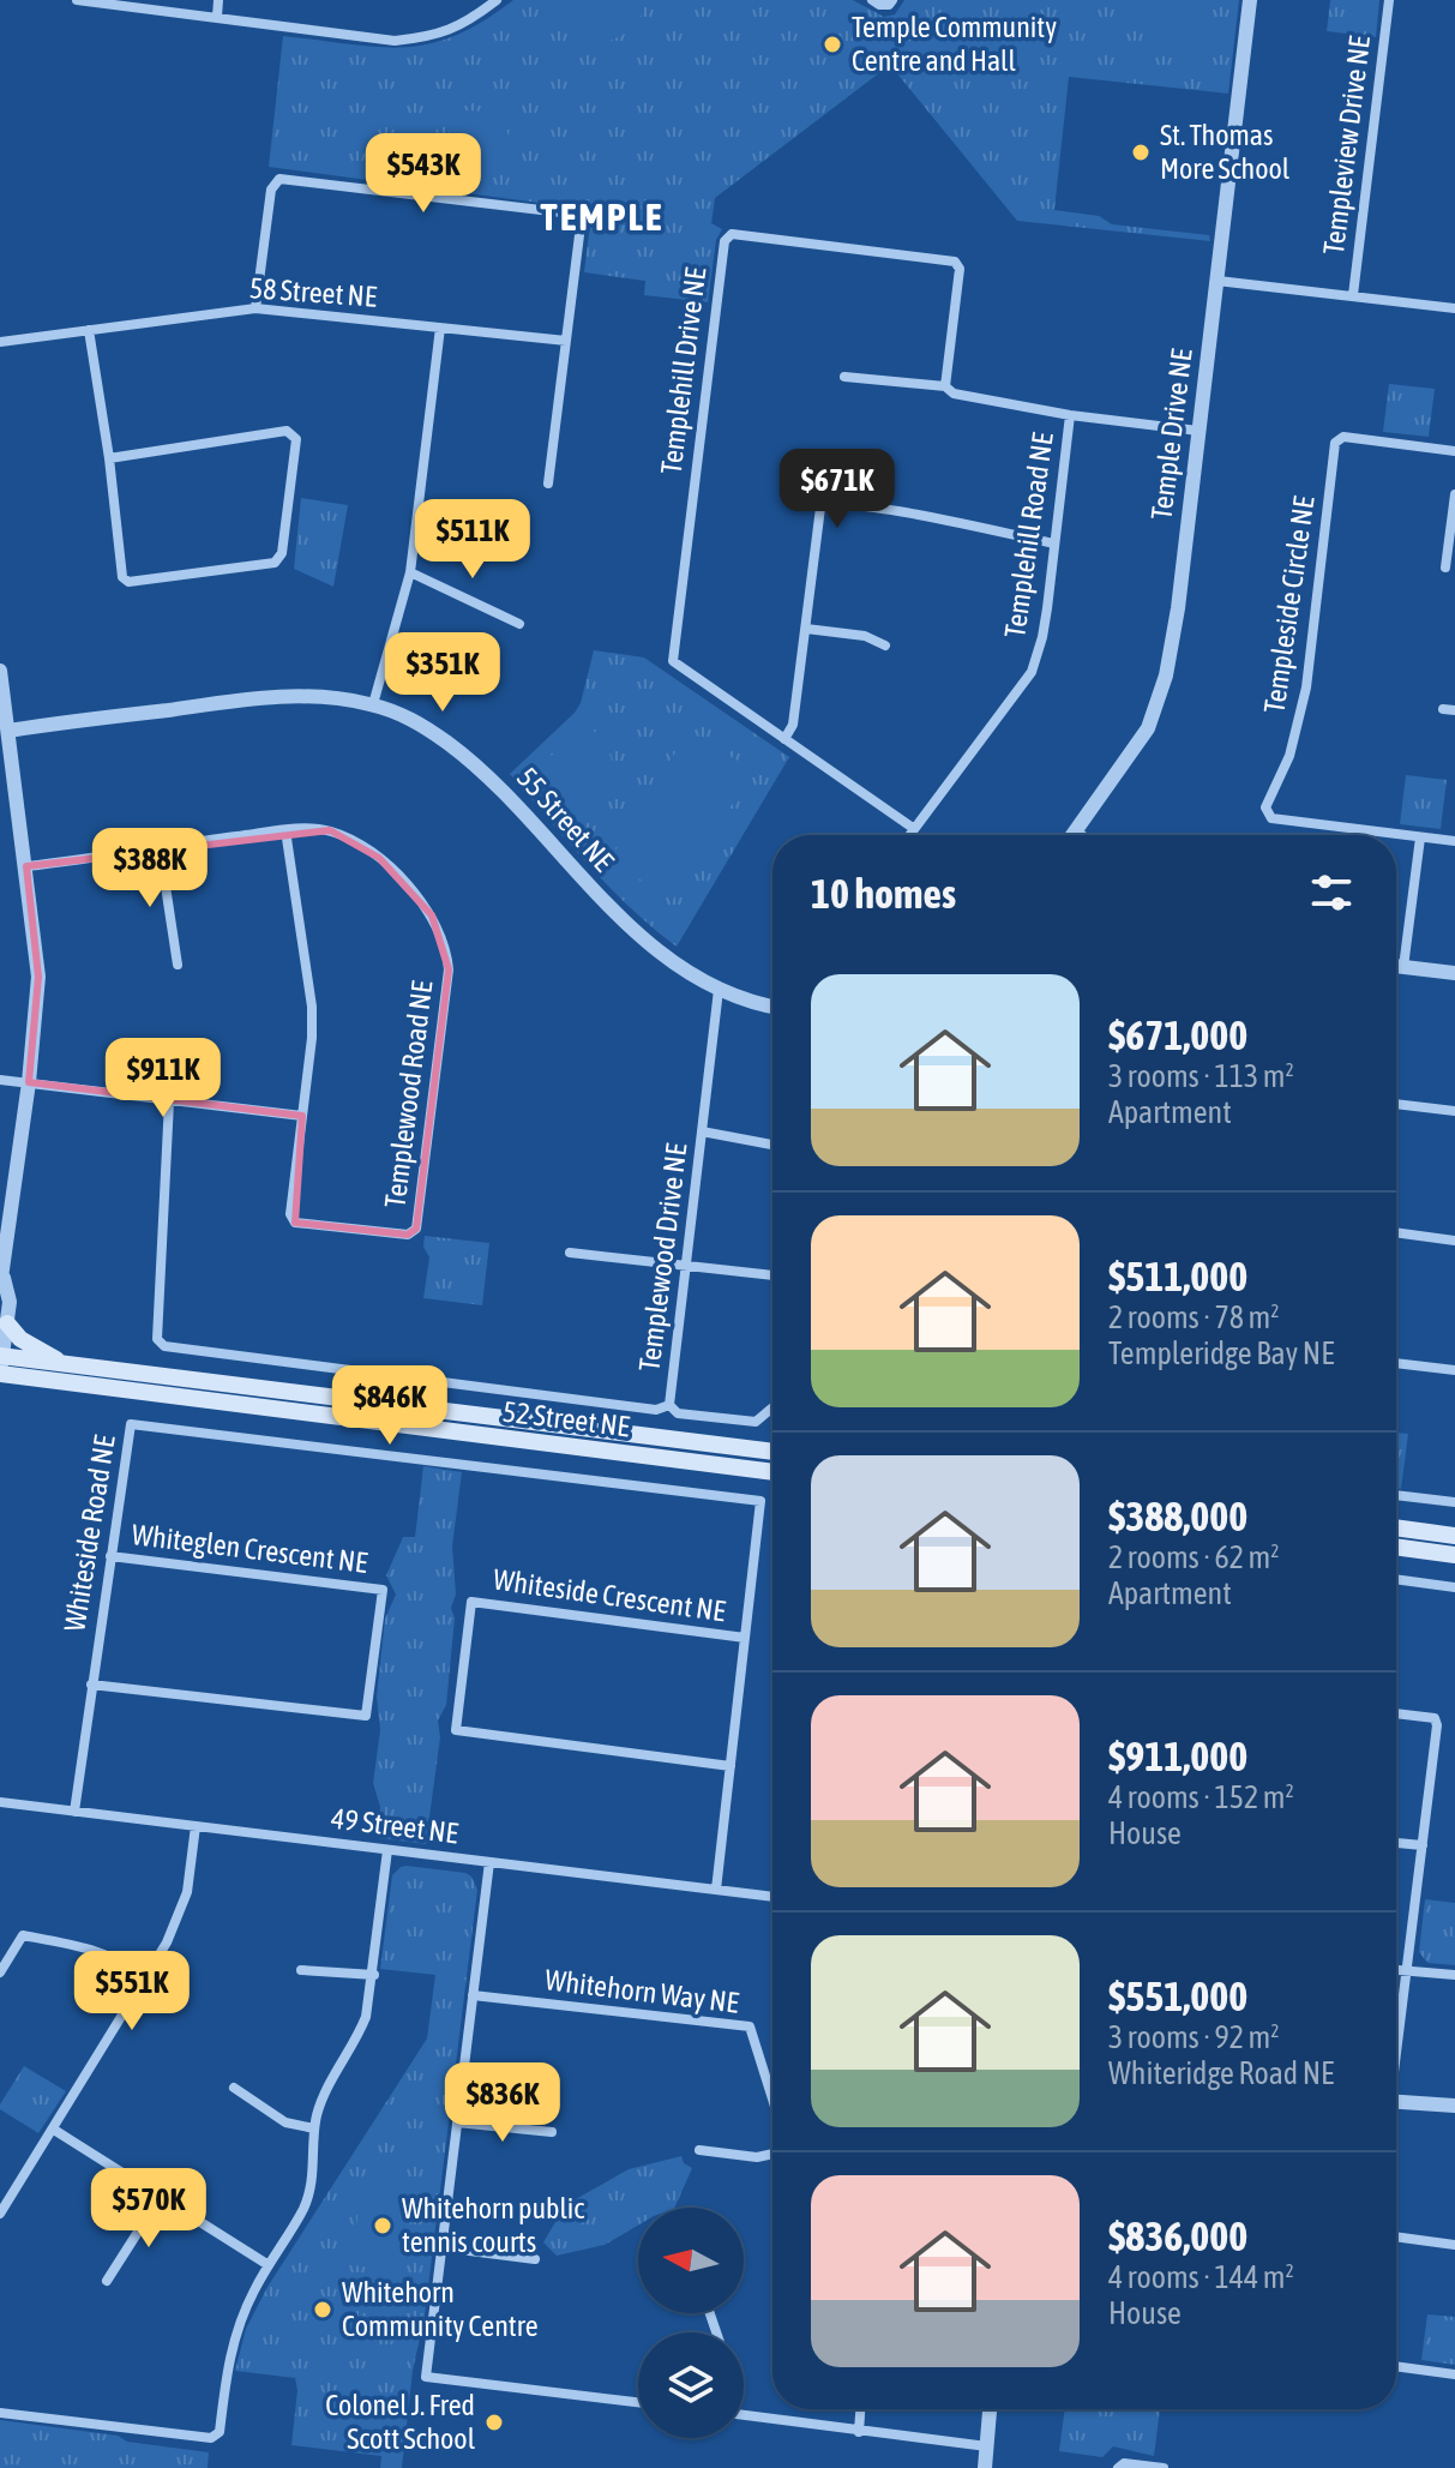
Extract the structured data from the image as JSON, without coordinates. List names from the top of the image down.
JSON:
{
  "streets": {
    "main road": ["52 Street NE"],
    "street": [
      "Templeview Drive NE",
      "58 Street NE",
      "Templehill Drive NE",
      "Temple Drive NE",
      "Templehill Road NE",
      "Templeside Circle NE",
      "55 Street NE",
      "Templewood Road NE",
      "Templewood Drive NE",
      "Whiteside Road NE",
      "Whiteglen Crescent NE",
      "Whiteside Crescent NE",
      "49 Street NE",
      "Whitehorn Way NE"
    ]
  },
  "crossings": [
    ["Templehill Drive NE", "Templehill Road NE"],
    ["55 Street NE", "Templewood Drive NE"],
    ["Whiteside Road NE", "Whiteglen Crescent NE"],
    ["Whiteside Road NE", "Whiteside Crescent NE"],
    ["Whiteside Road NE", "49 Street NE"]
  ],
  "districts": ["TEMPLE"],
  "places": [
    "Temple Community Centre and Hall",
    "St. Thomas More School",
    "Whitehorn public tennis courts",
    "Whitehorn Community Centre",
    "Colonel J. Fred Scott School"
  ],
  "north": "left",
  "page": {
    "price": [
      "$543K",
      "$671K",
      "$511K",
      "$351K",
      "$388K",
      "$911K",
      "$846K",
      "$551K",
      "$836K",
      "$570K"
    ],
    "heading": "10 homes",
    "list": [
      {
        "name": "$671,000",
        "note": "3 rooms · 113 m² · Apartment"
      },
      {
        "name": "$511,000",
        "note": "2 rooms · 78 m² · Templeridge Bay NE"
      },
      {
        "name": "$388,000",
        "note": "2 rooms · 62 m² · Apartment"
      },
      {
        "name": "$911,000",
        "note": "4 rooms · 152 m² · House"
      },
      {
        "name": "$551,000",
        "note": "3 rooms · 92 m² · Whiteridge Road NE"
      },
      {
        "name": "$836,000",
        "note": "4 rooms · 144 m² · House"
      }
    ]
  }
}
